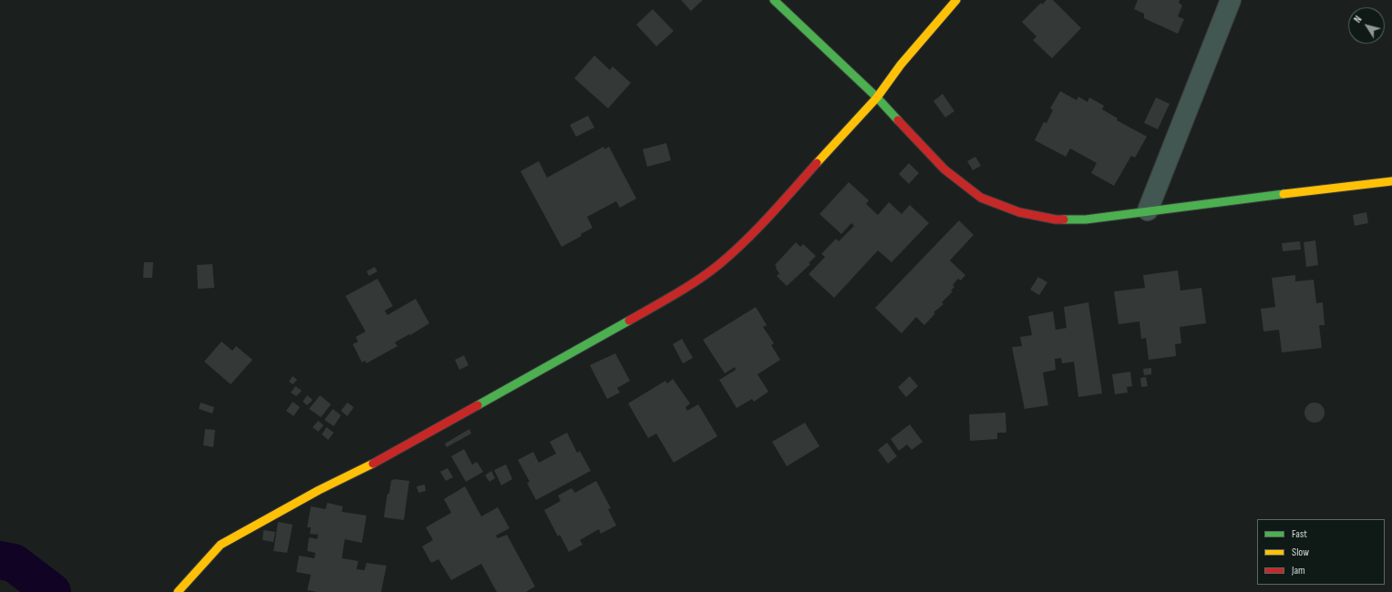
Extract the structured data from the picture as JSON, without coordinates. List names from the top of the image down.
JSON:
{
  "legend": ["Fast", "Slow", "Jam"],
  "north": "top left"
}
